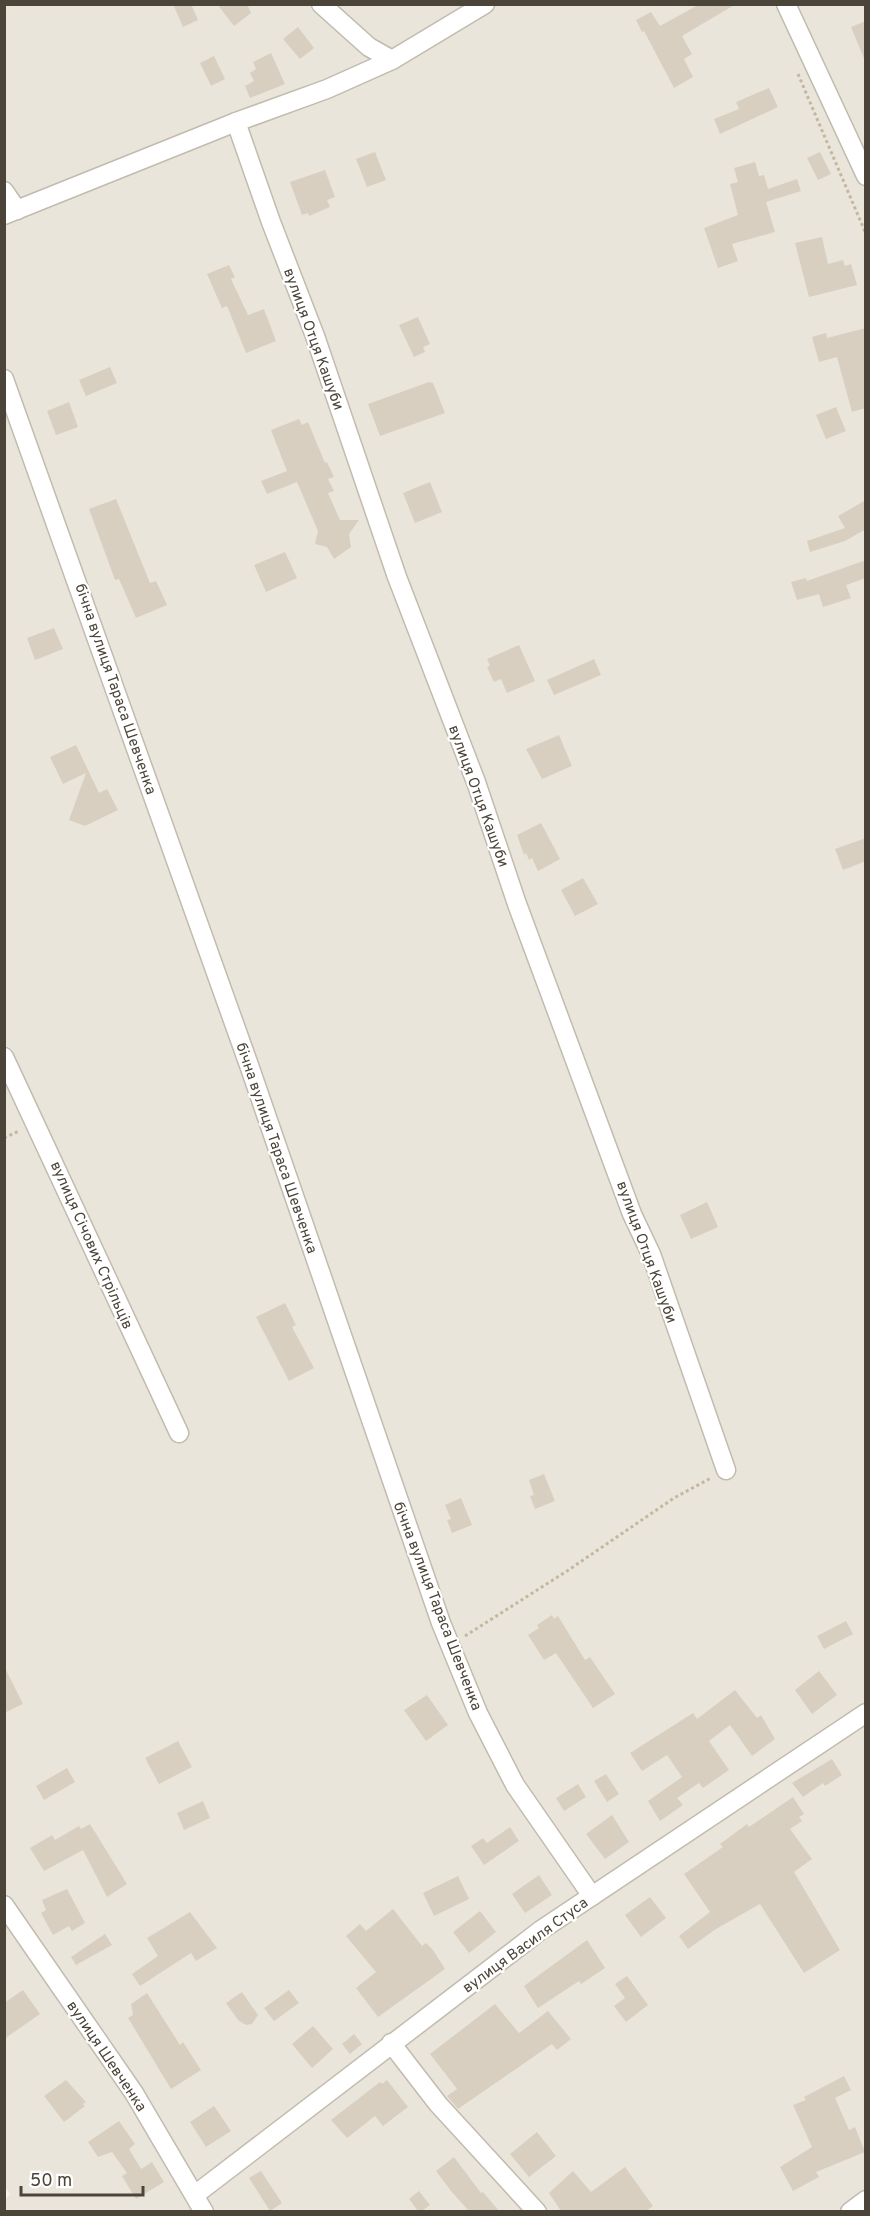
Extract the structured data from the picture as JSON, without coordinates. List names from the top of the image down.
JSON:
{
  "streets": {
    "street": [
      "вулиця Отця Кашуби",
      "бічна вулиця Тараса Шевченка",
      "вулиця Січових Стрільців",
      "вулиця Василя Стуса",
      "вулиця Шевченка"
    ]
  },
  "crossings": [
    ["бічна вулиця Тараса Шевченка", "вулиця Василя Стуса"],
    ["вулиця Василя Стуса", "вулиця Шевченка"]
  ],
  "scale_bar": "50 m"
}
